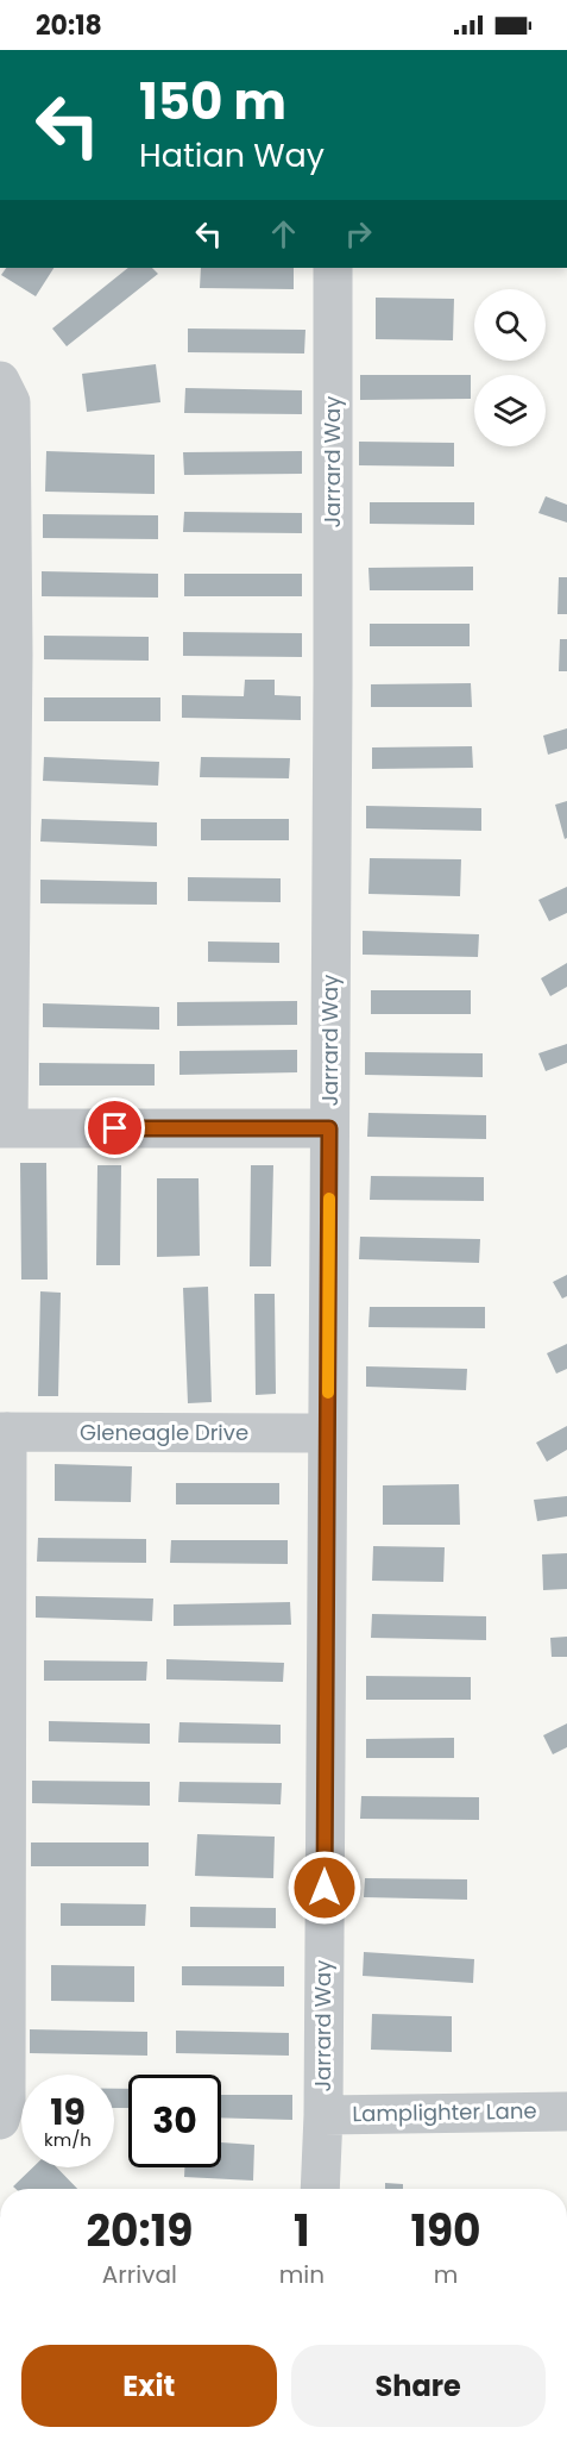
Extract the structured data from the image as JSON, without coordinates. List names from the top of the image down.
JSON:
{
  "streets": {
    "street": ["Jarrard Way", "Gleneagle Drive", "Lamplighter Lane"]
  },
  "crossings": [
    ["Jarrard Way", "Gleneagle Drive"],
    ["Jarrard Way", "Lamplighter Lane"]
  ],
  "page": {
    "status": "20:18",
    "turn": ["150 m", "Hatian Way"],
    "speed": "19 km/h",
    "limit": "30",
    "eta": [
      "20:19",
      "Arrival",
      "1",
      "min",
      "190",
      "m"
    ],
    "buttons": ["Exit", "Share"]
  }
}
